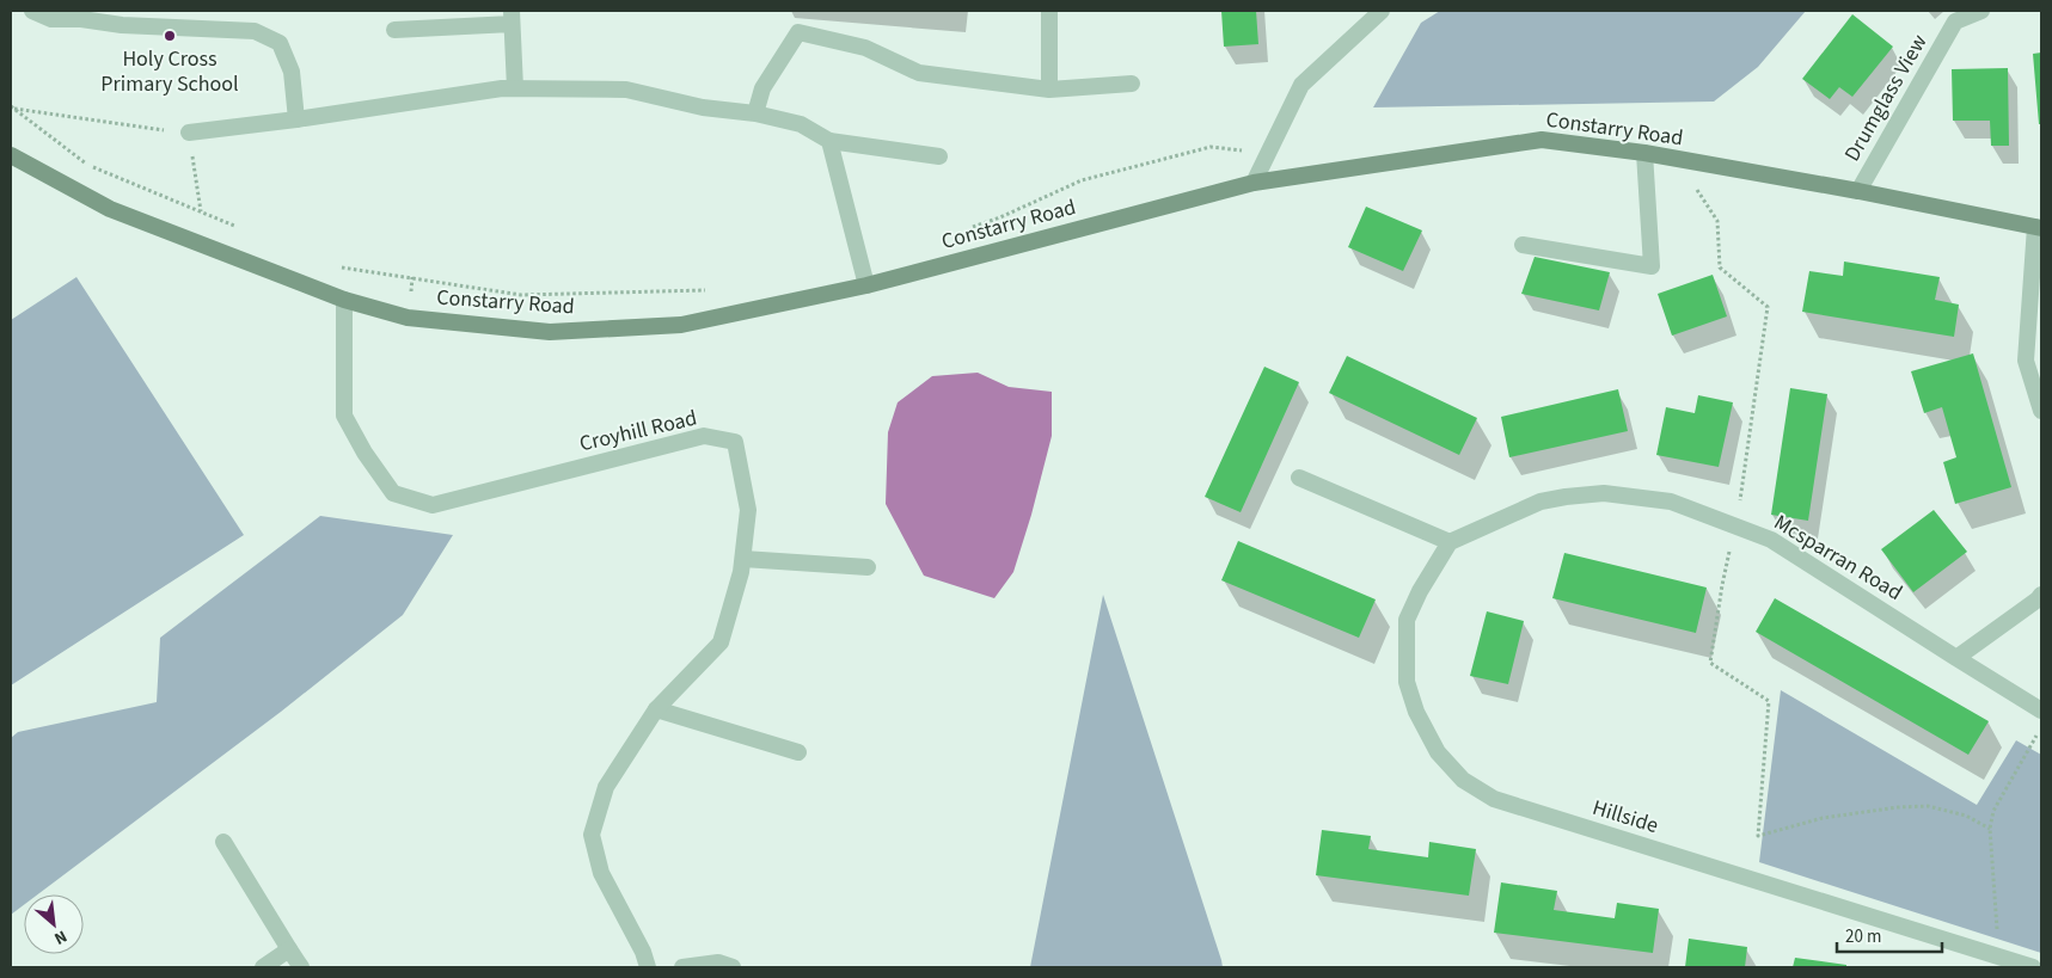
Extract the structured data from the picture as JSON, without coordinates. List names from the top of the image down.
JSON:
{
  "streets": {
    "main road": ["Constarry Road"],
    "street": [
      "Drumglass View",
      "Croyhill Road",
      "Mcsparran Road",
      "Hillside"
    ]
  },
  "crossings": [
    ["Drumglass View", "Constarry Road"],
    ["Constarry Road", "Croyhill Road"],
    ["Mcsparran Road", "Hillside"]
  ],
  "places": ["Holy Cross Primary School"],
  "scale_bar": "20 m",
  "north": "bottom right"
}
